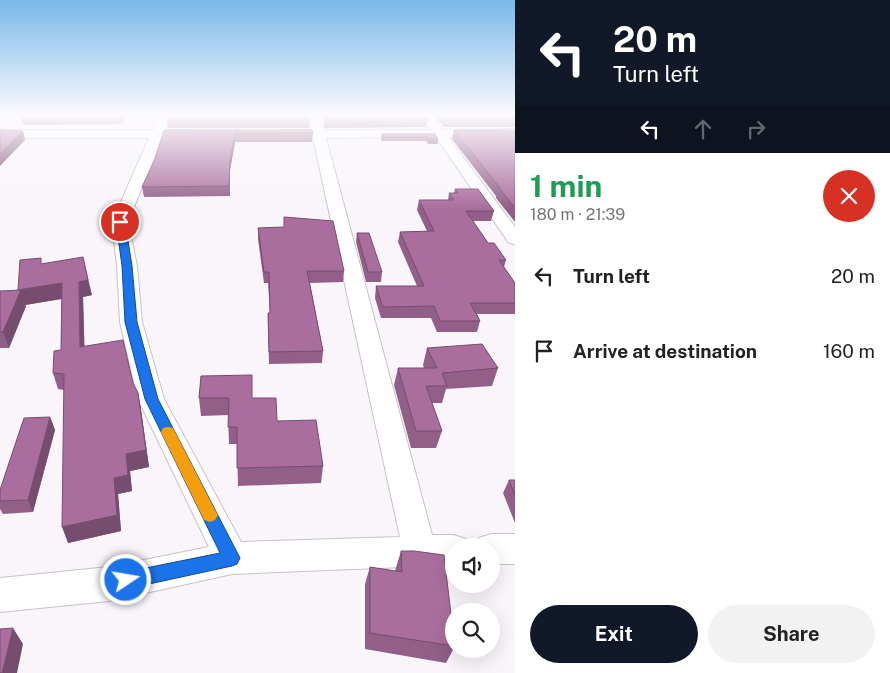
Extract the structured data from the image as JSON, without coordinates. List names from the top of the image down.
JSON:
{
  "page": {
    "turn": ["20 m", "Turn left"],
    "heading": ["1 min", "180 m · 21:39"],
    "list": [
      {
        "name": "Turn left",
        "value": "20 m"
      },
      {
        "name": "Arrive at destination",
        "value": "160 m"
      }
    ],
    "buttons": ["Exit", "Share"]
  }
}
